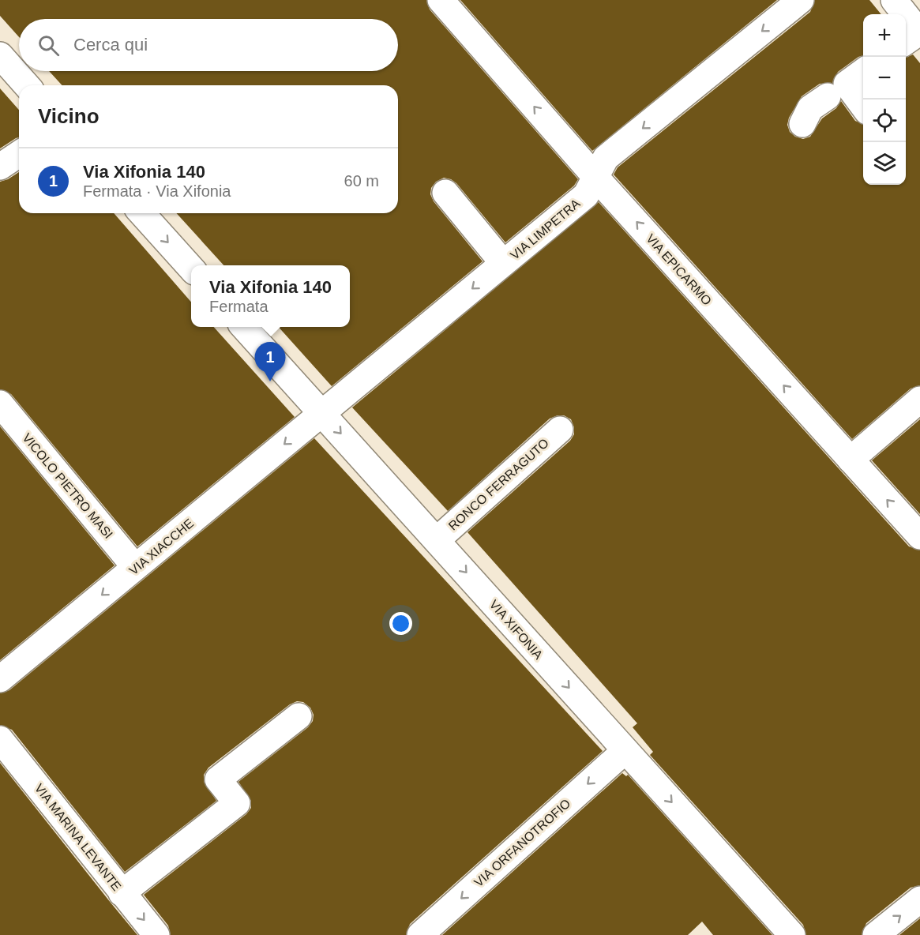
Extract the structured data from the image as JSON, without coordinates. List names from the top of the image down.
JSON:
{
  "streets": {
    "street": [
      "VIA LIMPETRA",
      "VIA EPICARMO",
      "RONCO FERRAGUTO",
      "VICOLO PIETRO MASI",
      "VIA XIACCHE",
      "VIA XIFONIA",
      "VIA MARINA LEVANTE",
      "VIA ORFANOTROFIO"
    ]
  },
  "crossings": [
    ["VIA LIMPETRA", "VIA EPICARMO"],
    ["VIA LIMPETRA", "VIA XIACCHE"],
    ["VIA LIMPETRA", "VIA XIFONIA"],
    ["RONCO FERRAGUTO", "VIA XIFONIA"],
    ["VICOLO PIETRO MASI", "VIA XIACCHE"],
    ["VIA XIACCHE", "VIA XIFONIA"],
    ["VIA XIFONIA", "VIA ORFANOTROFIO"]
  ],
  "one_way": [
    "VIA LIMPETRA",
    "VIA EPICARMO",
    "VIA XIACCHE",
    "VIA XIFONIA",
    "VIA ORFANOTROFIO"
  ],
  "page": {
    "map_buttons": ["+", "−"],
    "search": "Cerca qui",
    "heading": "Vicino",
    "list": [
      {
        "mark": "1",
        "name": "Via Xifonia 140",
        "note": "Fermata · Via Xifonia",
        "value": "60 m"
      }
    ],
    "popup": ["Via Xifonia 140", "Fermata"],
    "pins": "1"
  }
}
